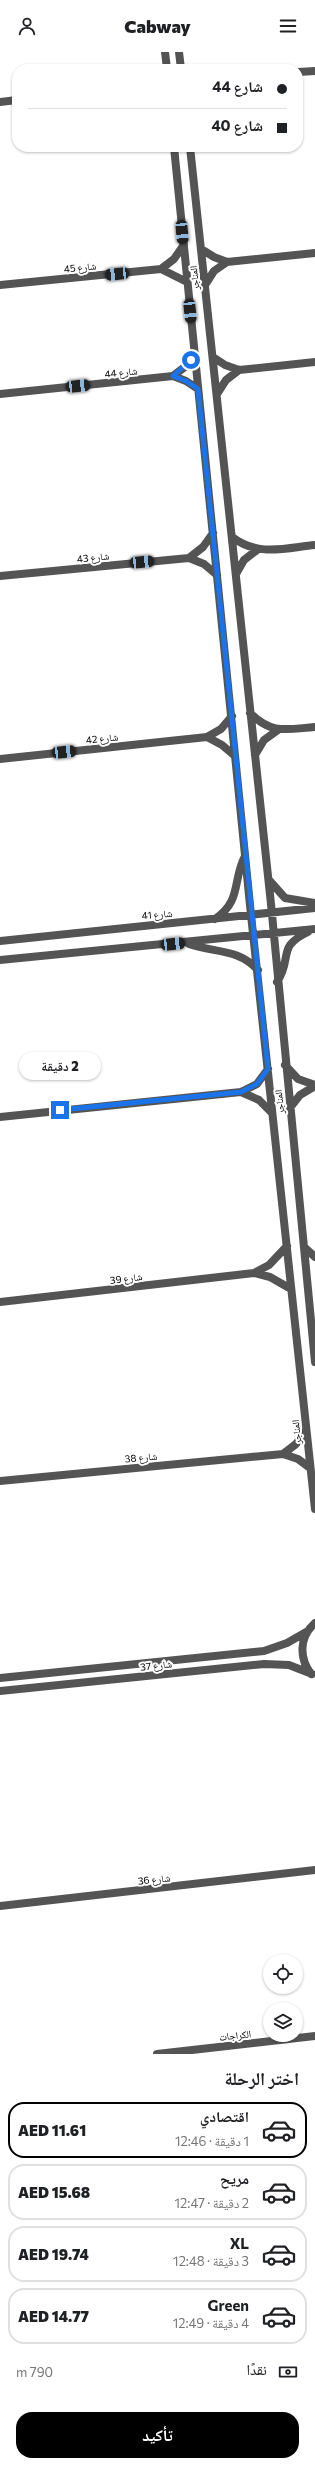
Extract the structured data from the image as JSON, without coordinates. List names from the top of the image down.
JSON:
{
  "streets": {
    "street": [
      "شارع 45",
      "المناجر",
      "شارع 44",
      "شارع 43",
      "شارع 42",
      "شارع 41",
      "شارع 39",
      "شارع 38",
      "شارع 37",
      "شارع 36",
      "الكراجات"
    ]
  },
  "crossings": [
    ["المناجر", "شارع 42"],
    ["المناجر", "شارع 41"],
    ["المناجر", "شارع 39"],
    ["المناجر", "شارع 38"]
  ],
  "page": {
    "header": "Cabway",
    "banner": ["شارع 44", "شارع 40"],
    "bubble": "2 دقيقة",
    "heading": "اختر الرحلة",
    "list": [
      {
        "name": "اقتصادي",
        "note": "1 دقيقة · 12:46",
        "value": "AED 11.61"
      },
      {
        "name": "مريح",
        "note": "2 دقيقة · 12:47",
        "value": "AED 15.68"
      },
      {
        "name": "XL",
        "note": "3 دقيقة · 12:48",
        "value": "AED 19.74"
      },
      {
        "name": "Green",
        "note": "4 دقيقة · 12:49",
        "value": "AED 14.77"
      }
    ],
    "pay": ["نقدًا", "790 m"],
    "buttons": "تأكيد"
  }
}
